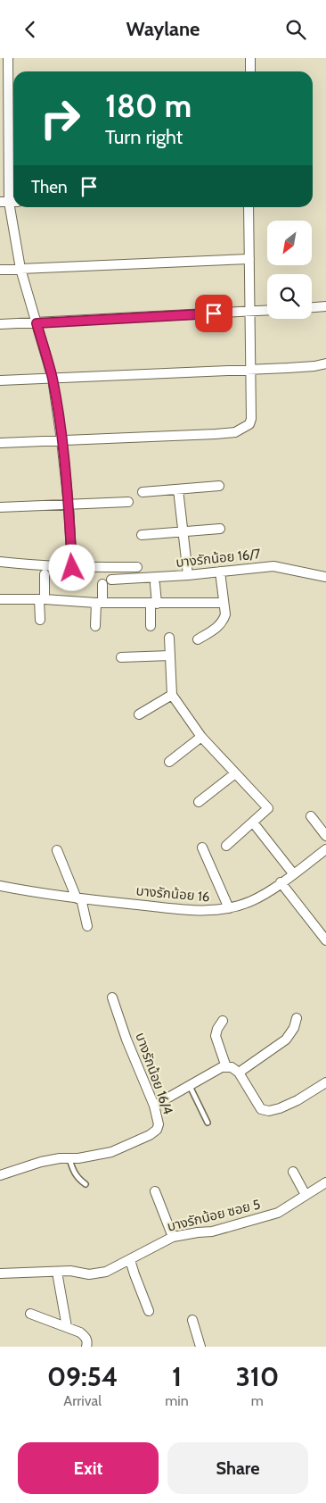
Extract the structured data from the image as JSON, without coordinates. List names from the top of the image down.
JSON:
{
  "streets": {
    "street": [
      "บางรักน้อย 16/7",
      "บางรักน้อย 16",
      "บางรักน้อย 16/4",
      "บางรักน้อย ซอย 5"
    ]
  },
  "north": "bottom left",
  "page": {
    "header": "Waylane",
    "turn": ["180 m", "Turn right"],
    "then": "Then",
    "eta": [
      "09:54",
      "Arrival",
      "1",
      "min",
      "310",
      "m"
    ],
    "buttons": ["Exit", "Share"]
  }
}
